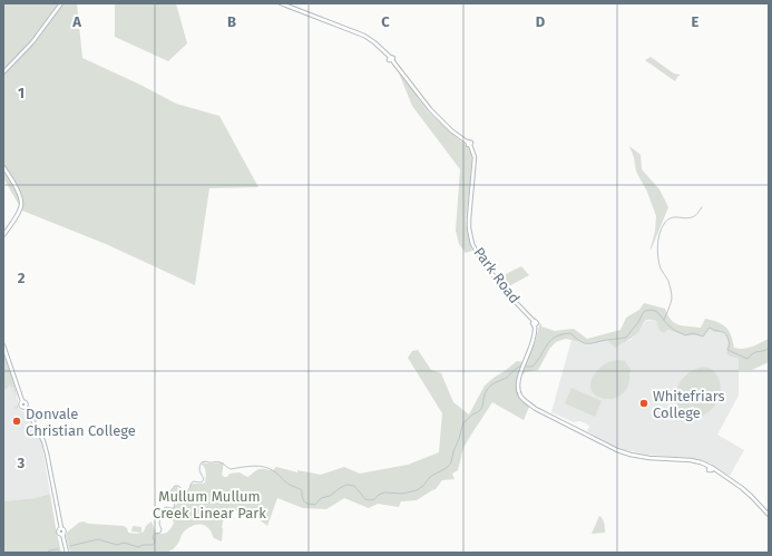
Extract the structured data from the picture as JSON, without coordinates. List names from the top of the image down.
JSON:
{
  "streets": {
    "street": ["Park Road"]
  },
  "parks": ["Mullum Mullum Creek Linear Park"],
  "places": ["Whitefriars College", "Donvale Christian College"],
  "grid": {
    "columns": [
      "A",
      "B",
      "C",
      "D",
      "E"
    ],
    "rows": ["1", "2", "3"]
  }
}
